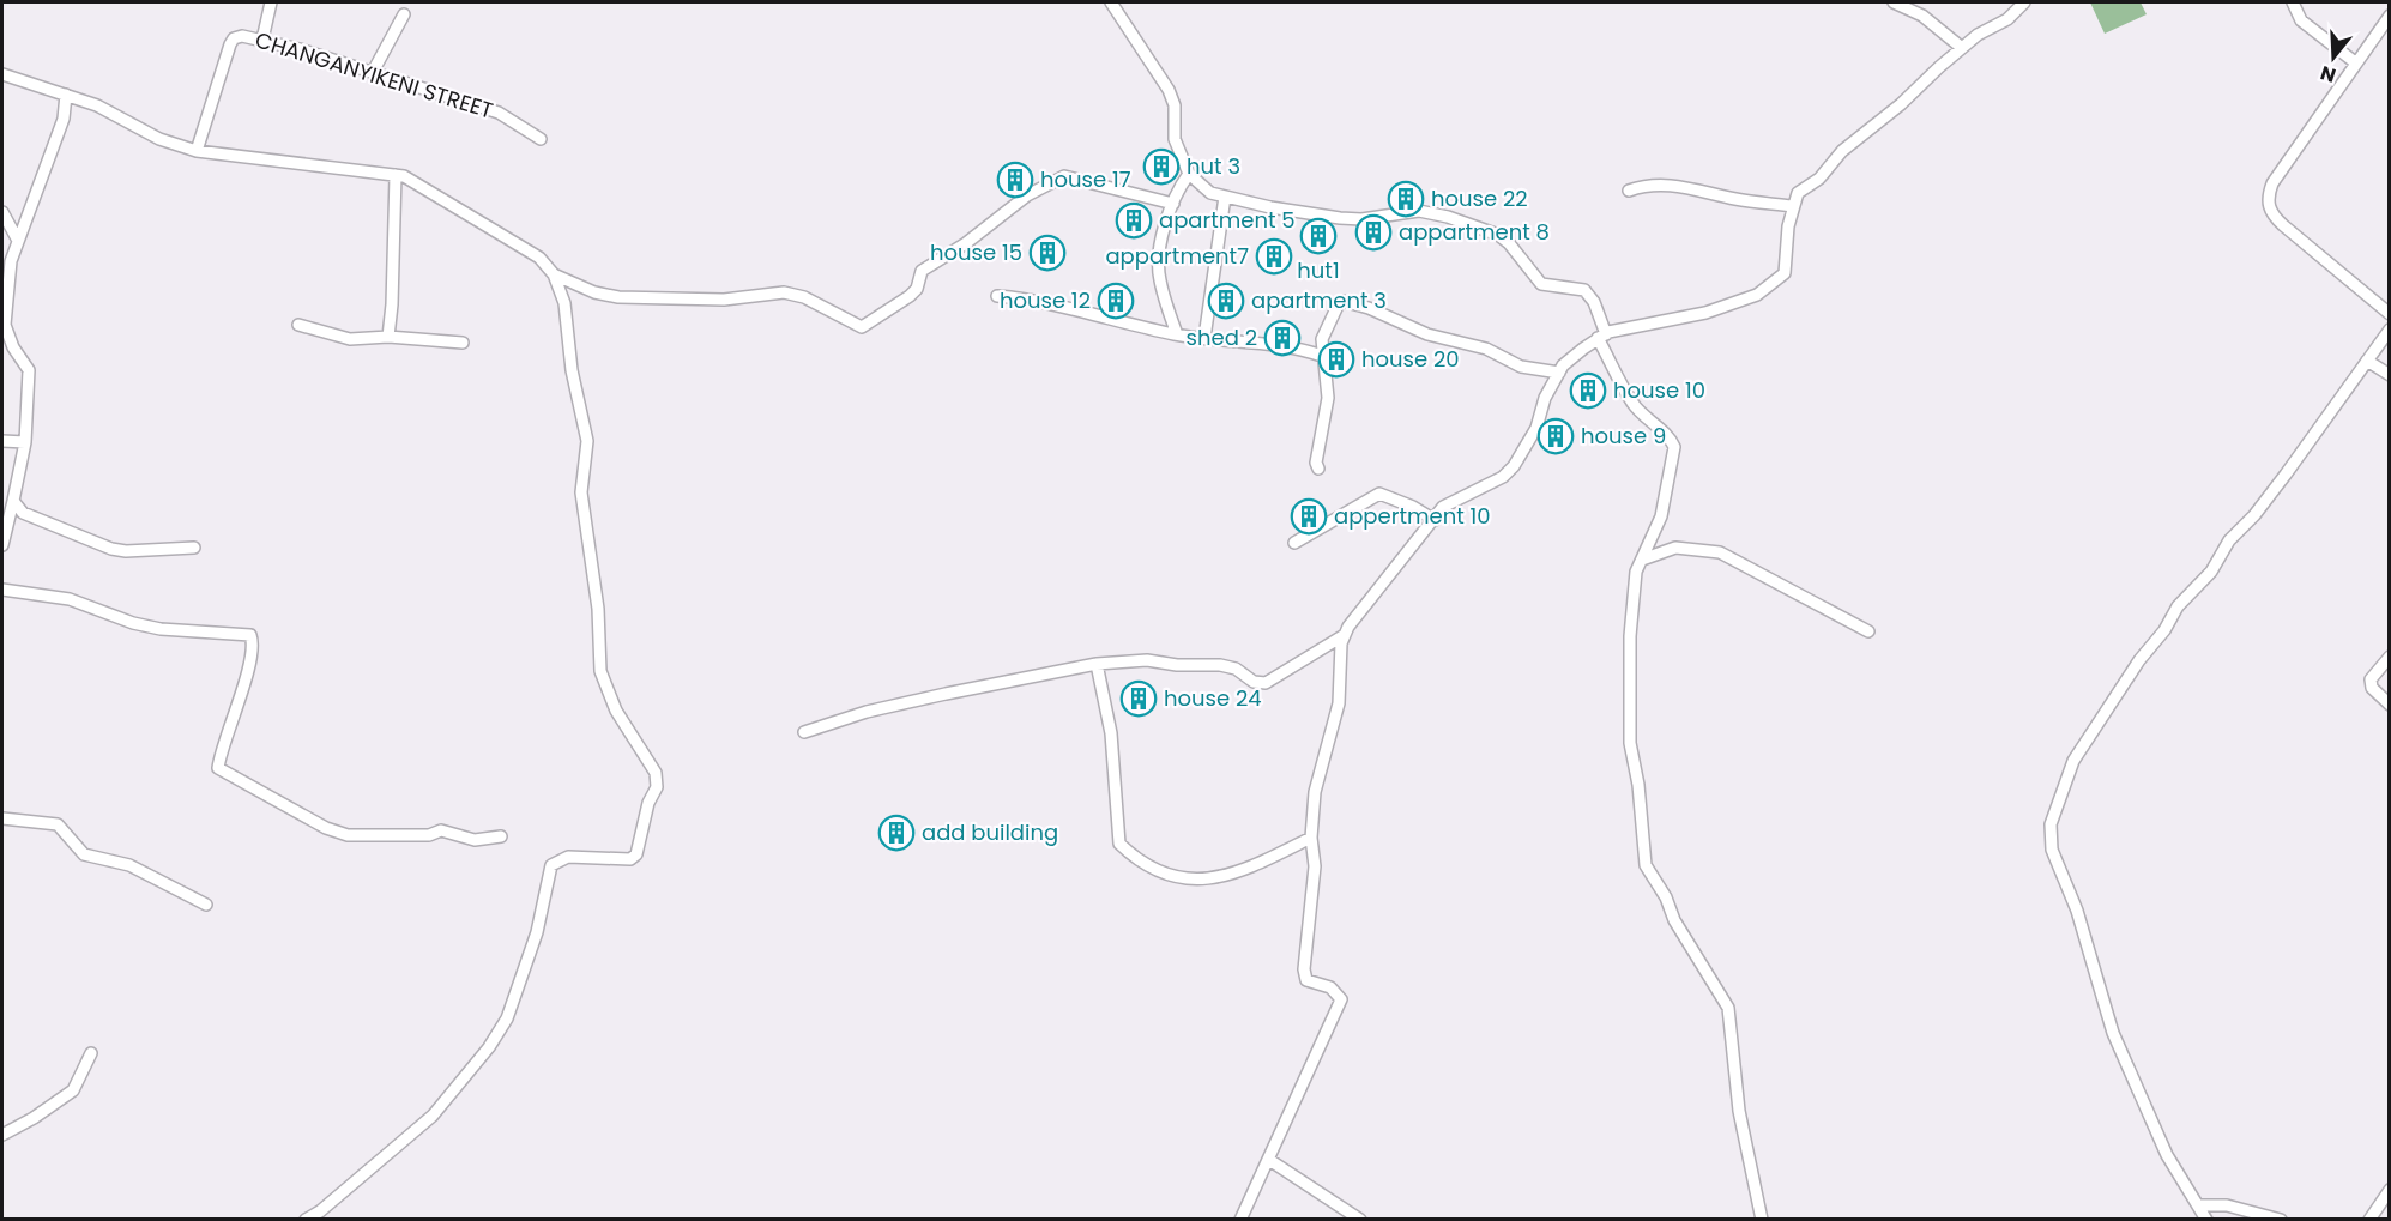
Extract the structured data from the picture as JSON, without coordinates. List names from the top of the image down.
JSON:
{
  "streets": {
    "street": ["CHANGANYIKENI STREET"]
  },
  "places": {
    "building": [
      "hut 3",
      "house 17",
      "house 22",
      "apartment 5",
      "appartment 8",
      "hut1",
      "house 15",
      "appartment7",
      "house 12",
      "apartment 3",
      "shed 2",
      "house 20",
      "house 10",
      "house 9",
      "appertment 10",
      "house 24",
      "add building"
    ]
  },
  "north": "bottom"
}
